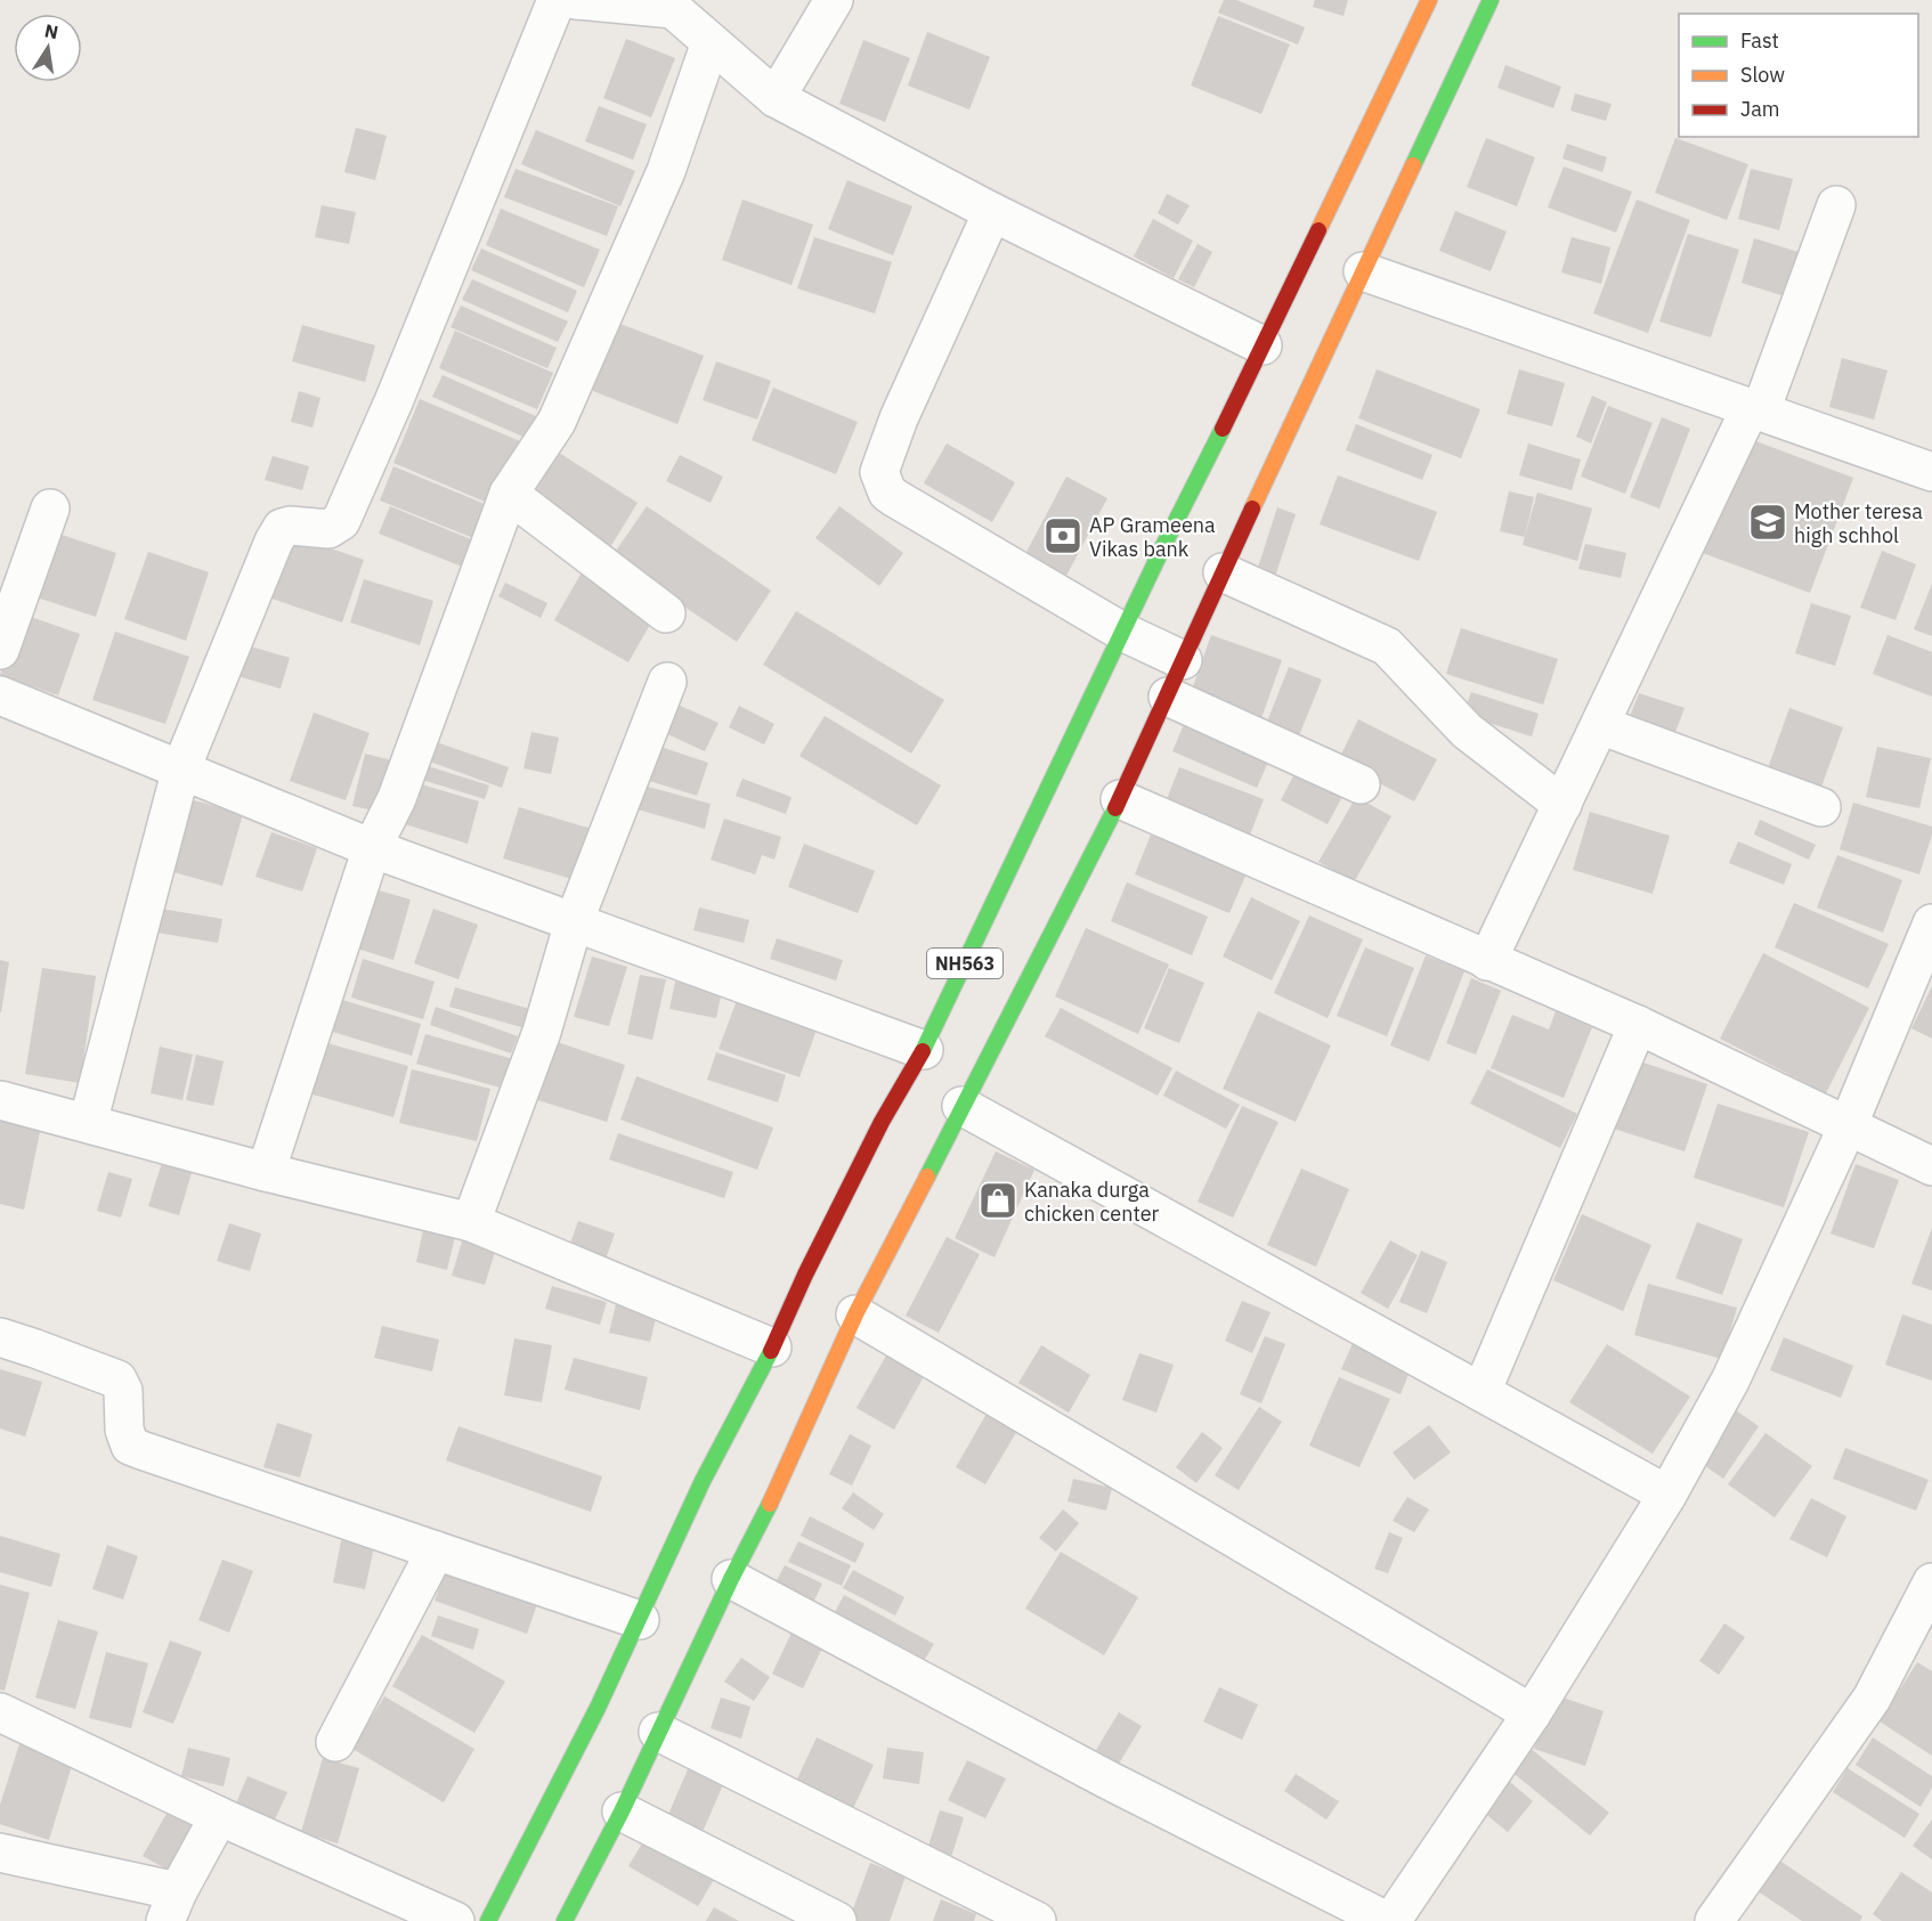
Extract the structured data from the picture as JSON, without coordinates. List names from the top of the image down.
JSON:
{
  "streets": {
    "highway": ["NH563"]
  },
  "places": {
    "school or university": ["Mother teresa high schhol"],
    "bank": ["AP Grameena Vikas bank"],
    "shop": ["Kanaka durga chicken center"]
  },
  "legend": ["Fast", "Slow", "Jam"],
  "north": "top"
}
